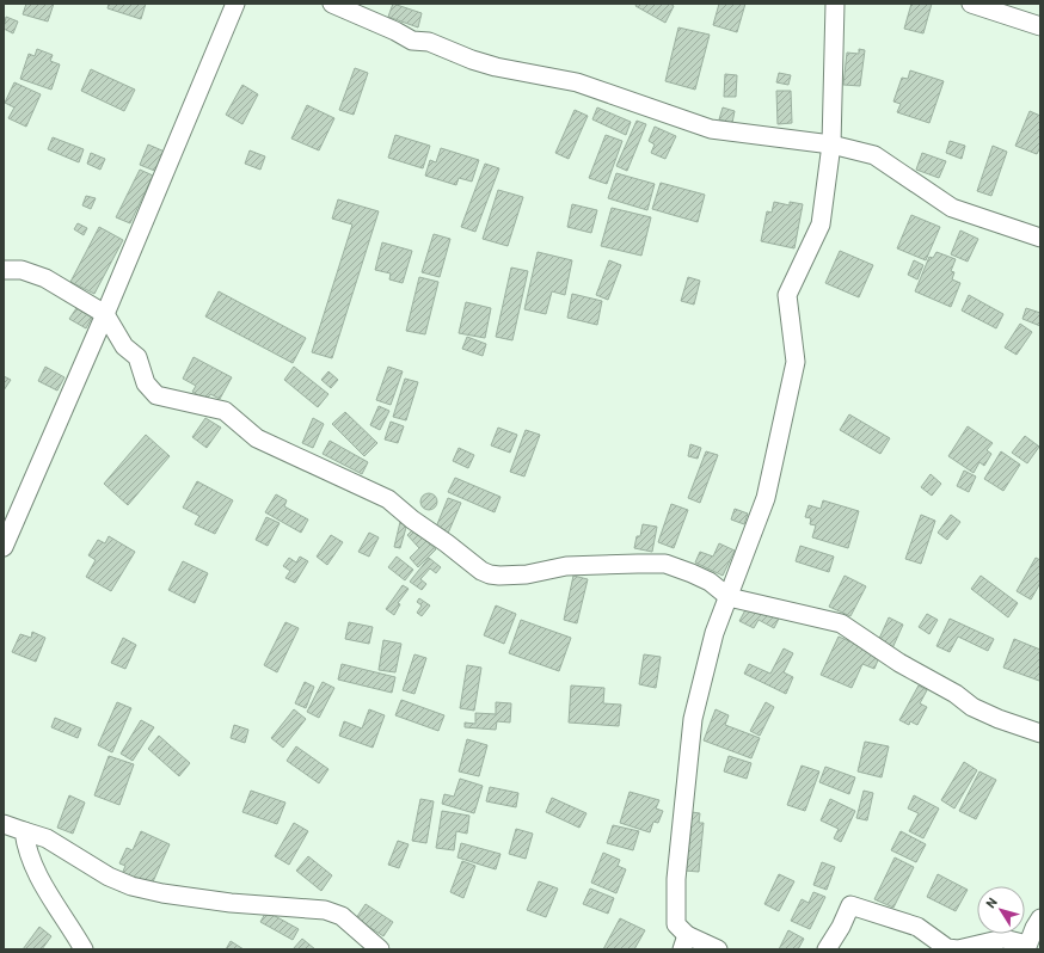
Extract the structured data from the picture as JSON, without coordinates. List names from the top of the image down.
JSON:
{
  "north": "top left"
}
